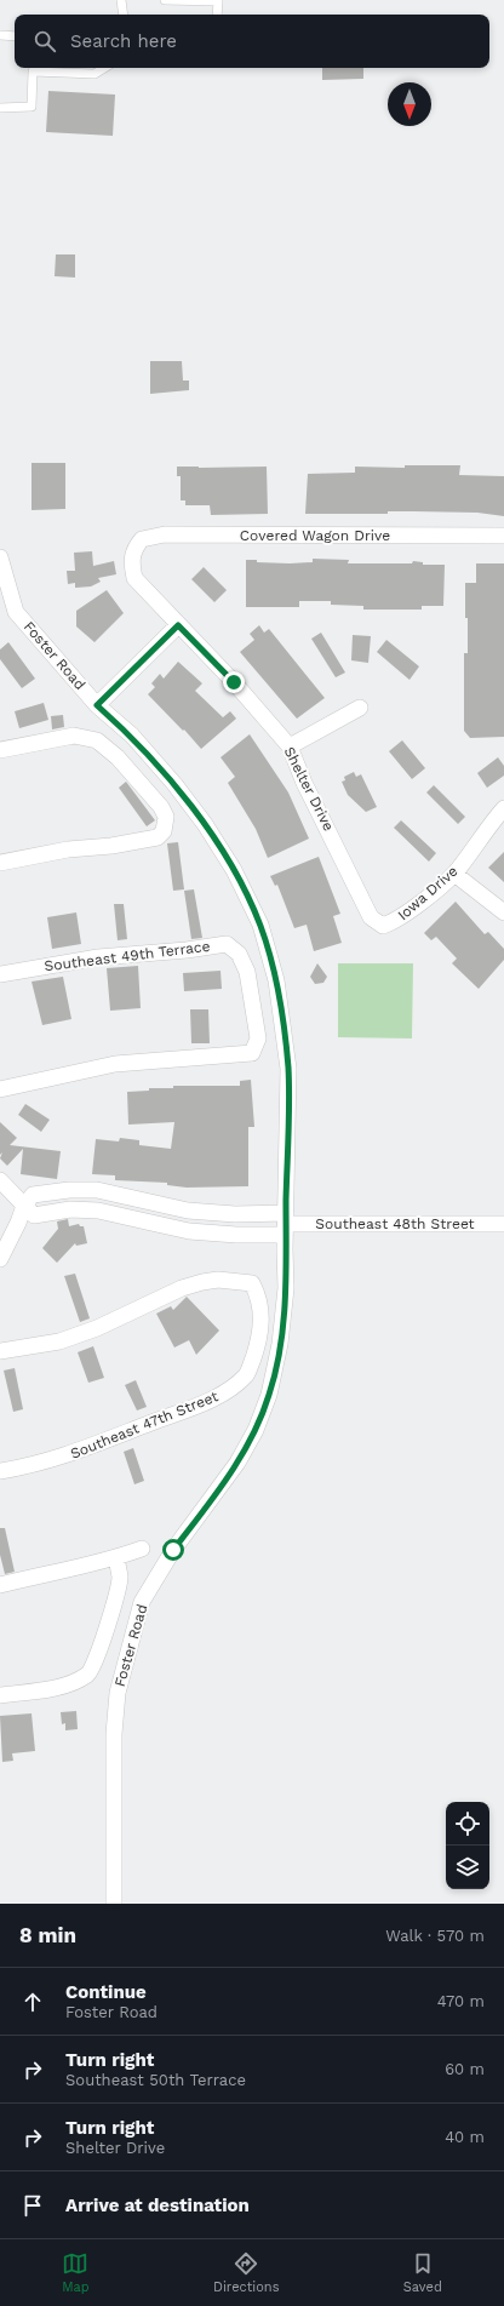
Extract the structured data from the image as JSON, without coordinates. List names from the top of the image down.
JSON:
{
  "streets": {
    "street": [
      "Covered Wagon Drive",
      "Foster Road",
      "Shelter Drive",
      "Iowa Drive",
      "Southeast 49th Terrace",
      "Southeast 48th Street",
      "Southeast 47th Street"
    ]
  },
  "crossings": [
    ["Covered Wagon Drive", "Shelter Drive"],
    ["Foster Road", "Southeast 48th Street"],
    ["Shelter Drive", "Iowa Drive"]
  ],
  "north": "bottom",
  "page": {
    "search": "Search here",
    "heading": ["8 min", "Walk · 570 m"],
    "list": [
      ["Continue", "Foster Road", "470 m"],
      ["Turn right", "Southeast 50th Terrace", "60 m"],
      ["Turn right", "Shelter Drive", "40 m"],
      "Arrive at destination"
    ],
    "nav": ["Map", "Directions", "Saved"]
  }
}
